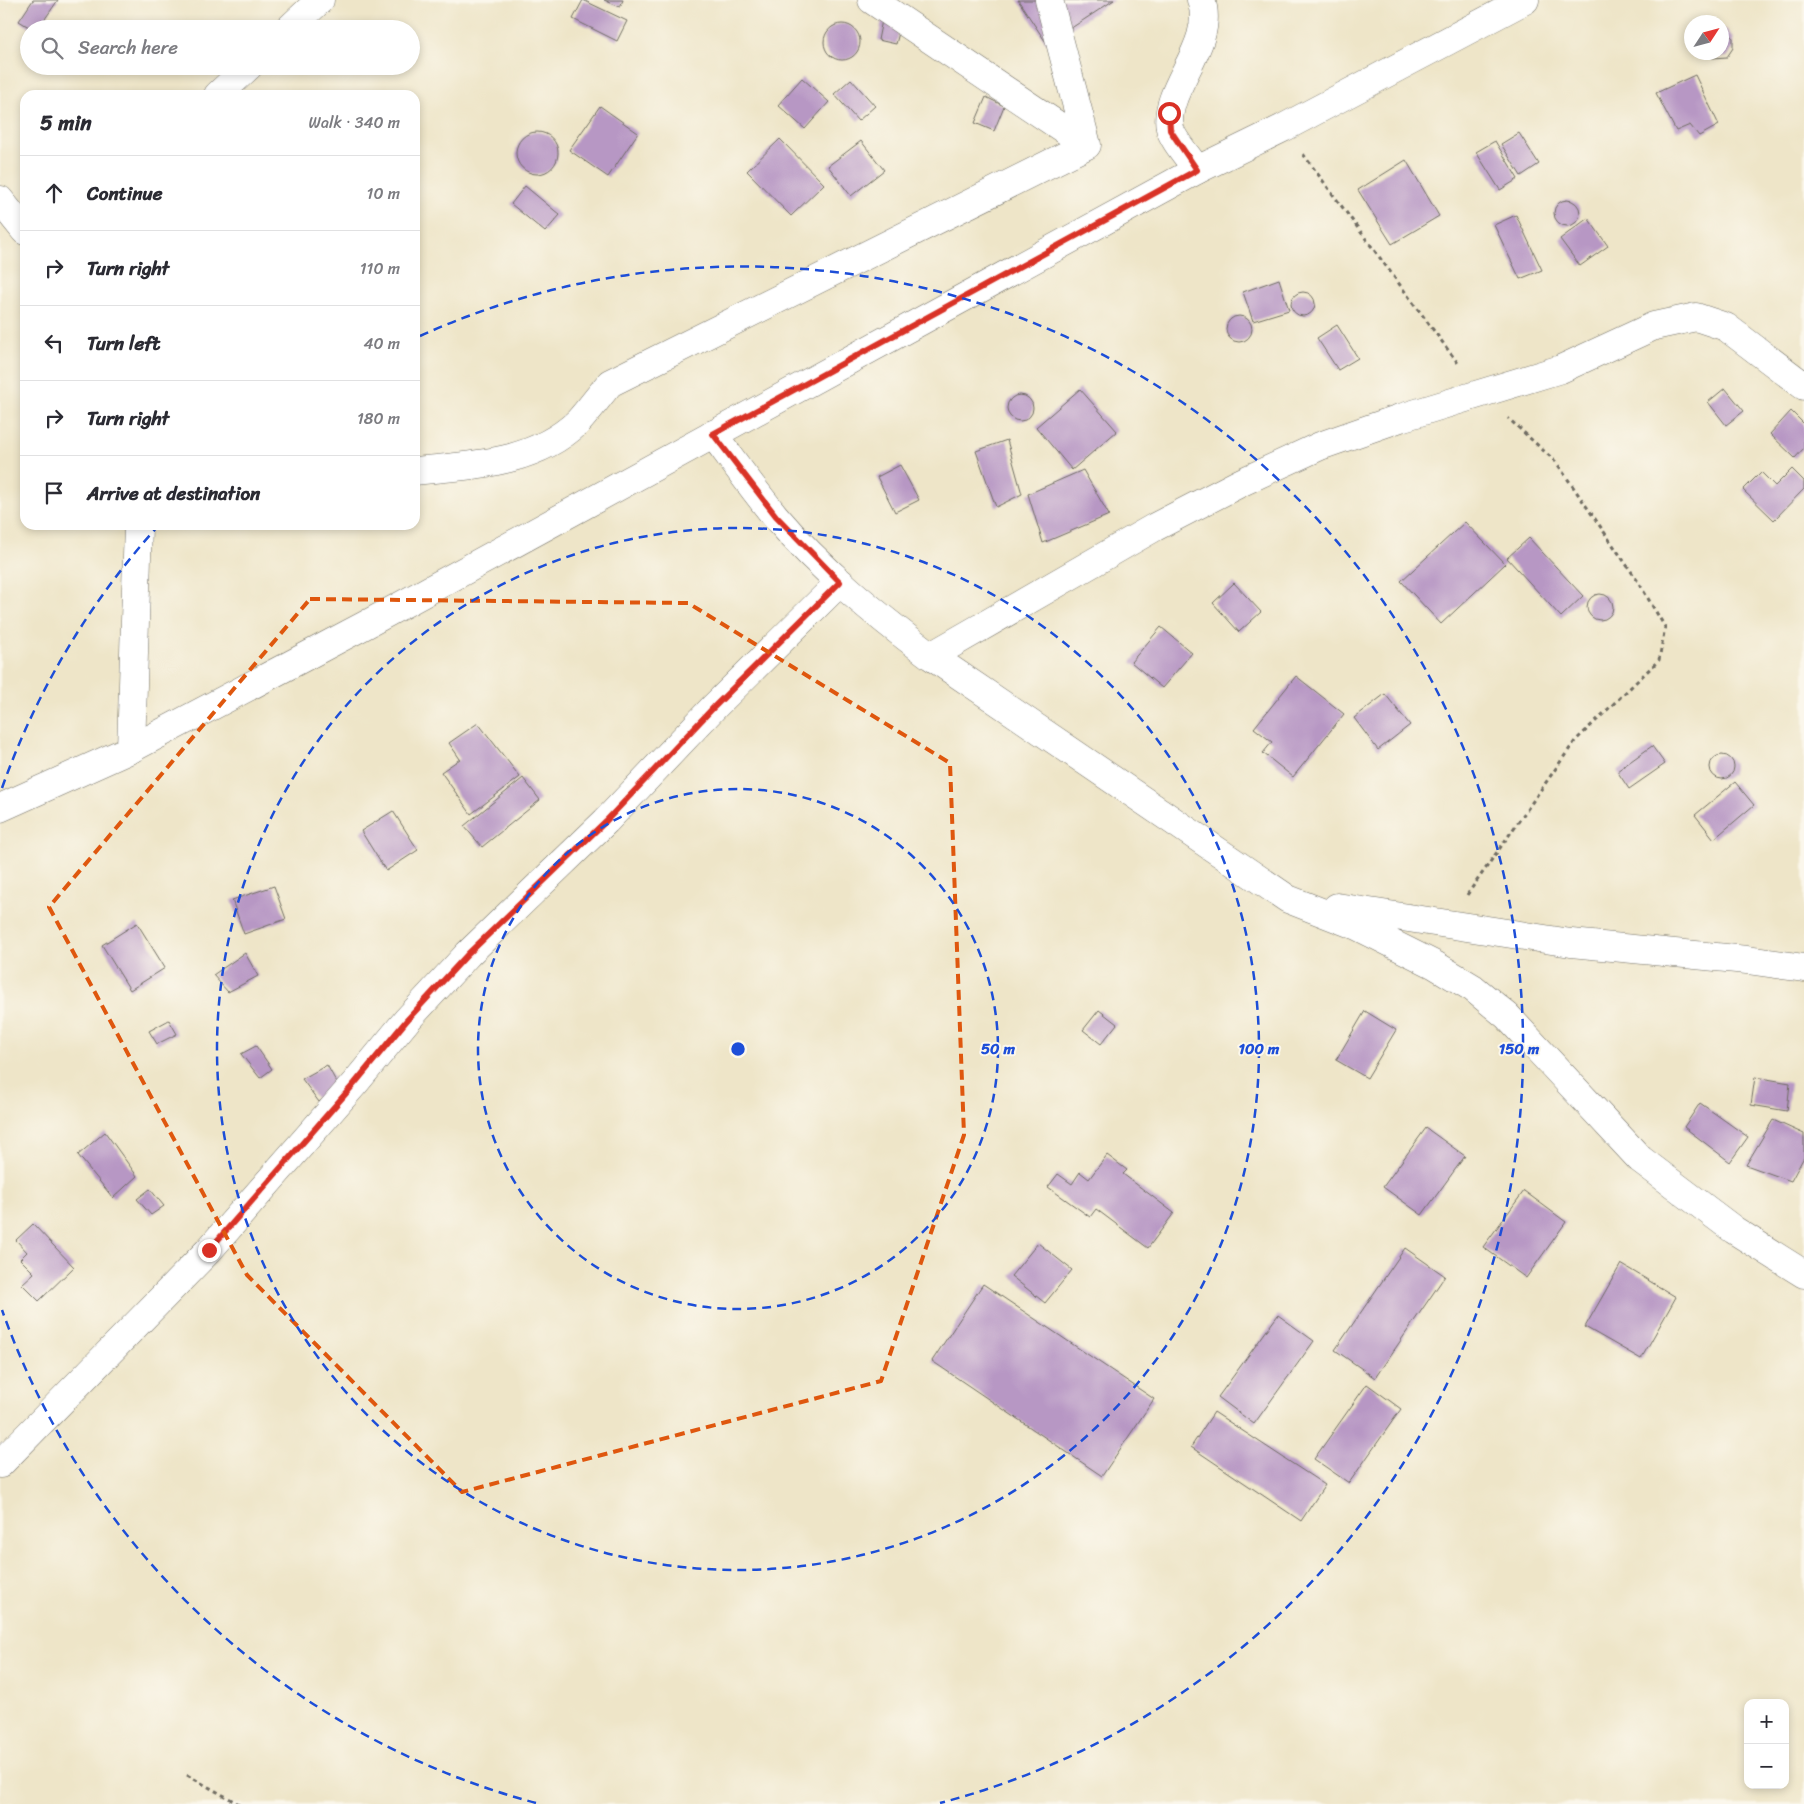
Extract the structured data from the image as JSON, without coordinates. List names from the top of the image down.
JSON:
{
  "north": "top right",
  "page": {
    "search": "Search here",
    "heading": ["5 min", "Walk · 340 m"],
    "list": [
      ["Continue", "10 m"],
      ["Turn right", "110 m"],
      ["Turn left", "40 m"],
      ["Turn right", "180 m"],
      "Arrive at destination"
    ],
    "map_buttons": ["+", "−"]
  },
  "rings": ["50 m", "100 m", "150 m"]
}
